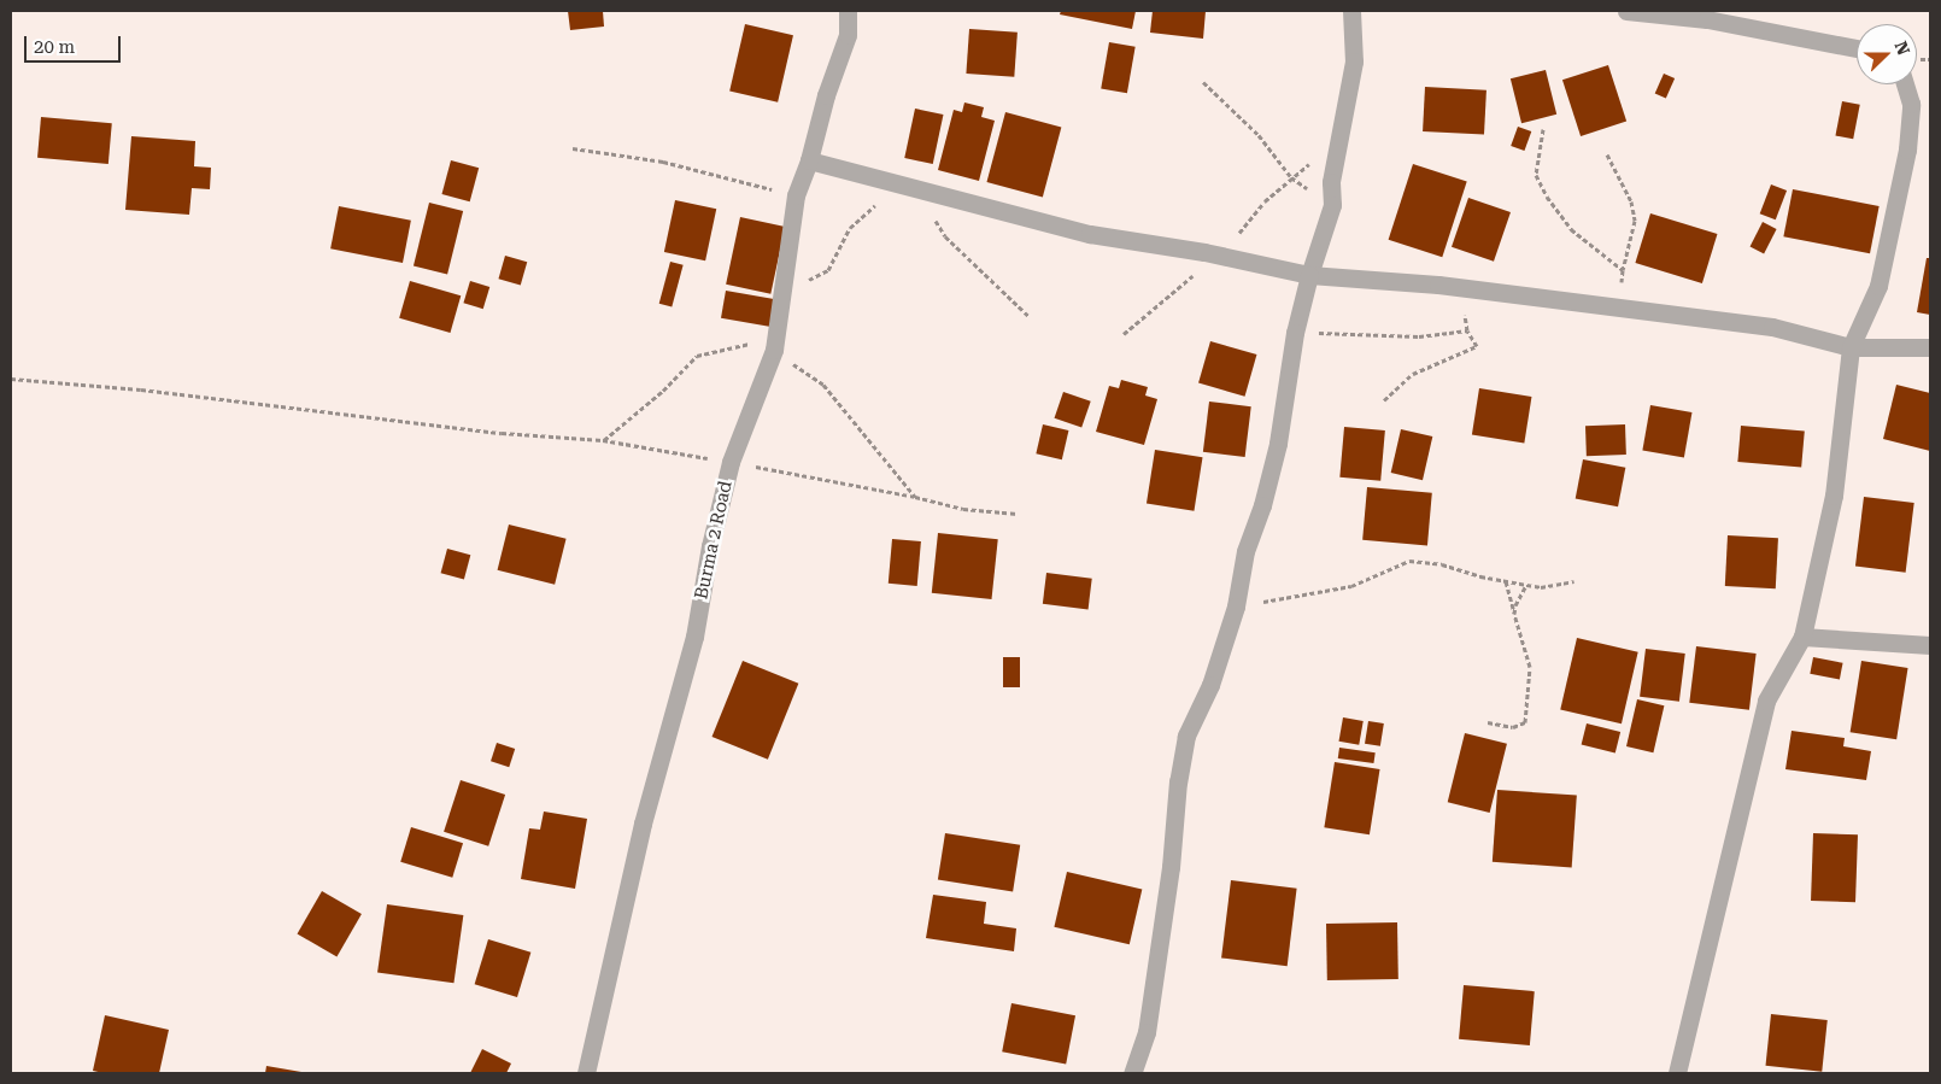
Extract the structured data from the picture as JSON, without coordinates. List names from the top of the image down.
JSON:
{
  "streets": {
    "street": ["Burma 2 Road"]
  },
  "scale_bar": "20 m",
  "north": "right"
}
